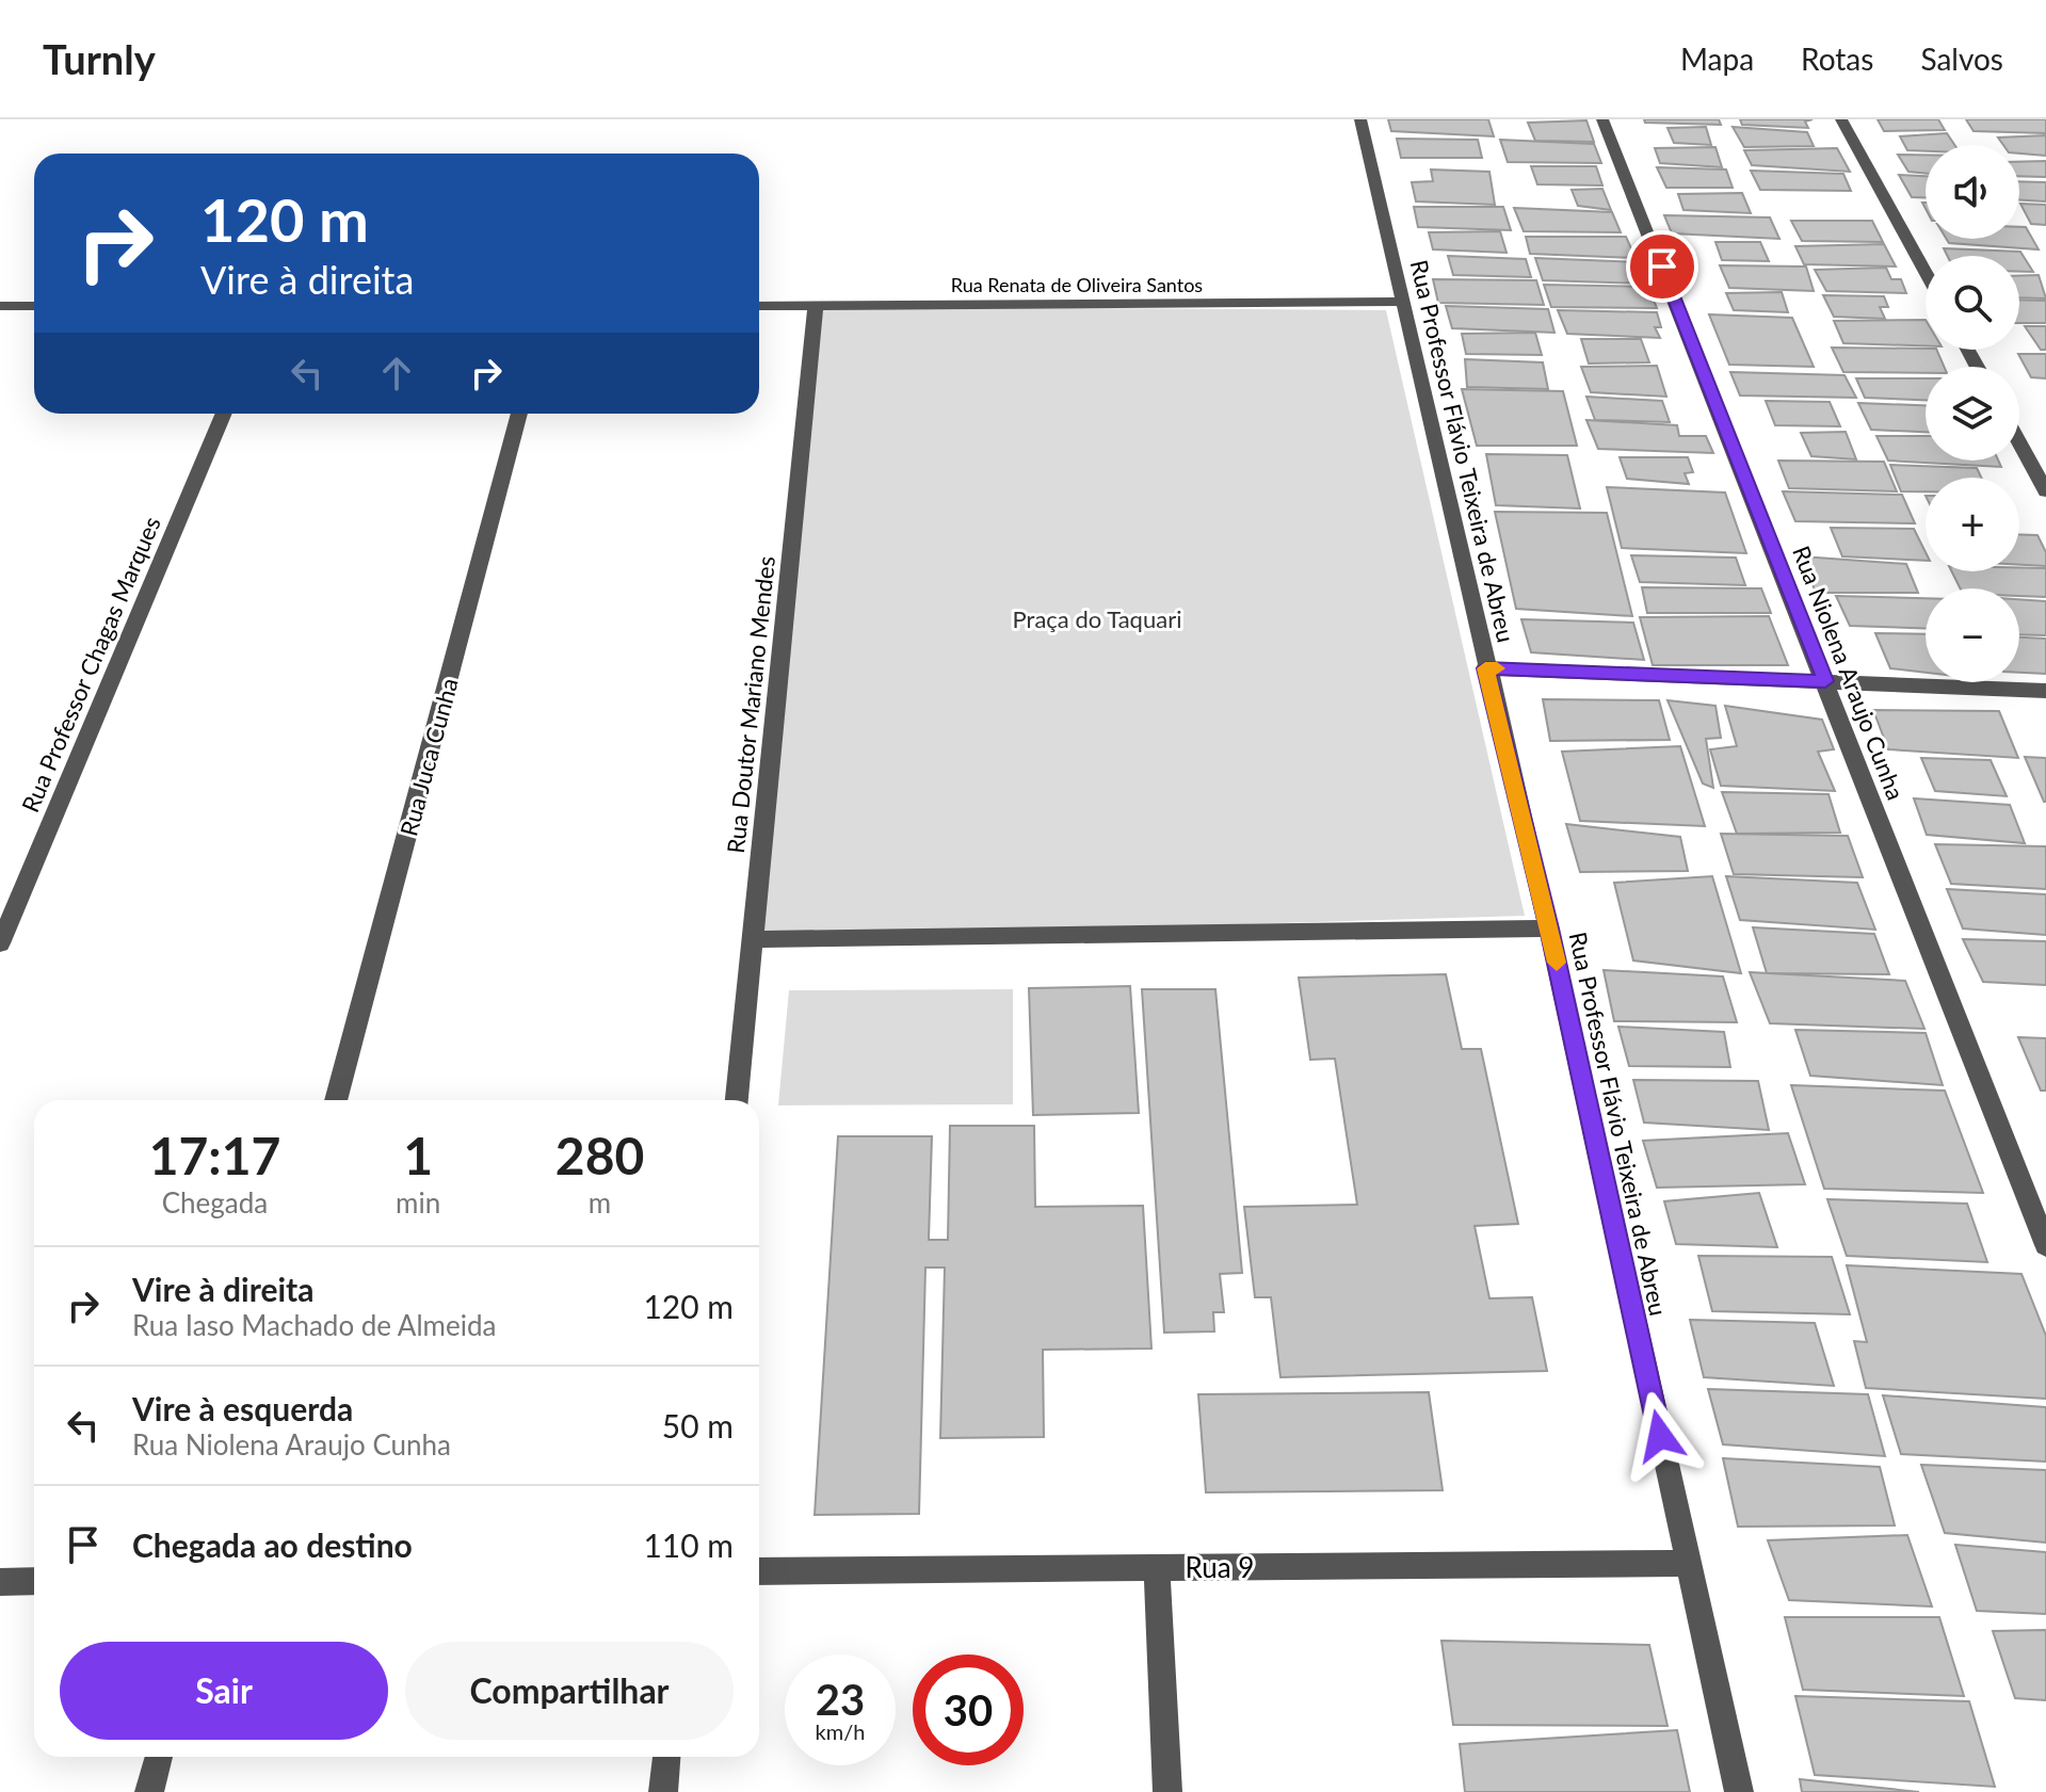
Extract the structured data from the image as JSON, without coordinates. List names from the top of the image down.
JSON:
{
  "streets": {
    "street": [
      "Rua Renata de Oliveira Santos",
      "Rua Professor Flávio Teixeira de Abreu",
      "Rua Professor Chagas Marques",
      "Rua Niolena Araujo Cunha",
      "Rua Doutor Mariano Mendes",
      "Rua Juca Cunha",
      "Rua 9"
    ]
  },
  "crossings": [
    ["Rua Renata de Oliveira Santos", "Rua Professor Flávio Teixeira de Abreu"],
    ["Rua Renata de Oliveira Santos", "Rua Doutor Mariano Mendes"],
    ["Rua Professor Flávio Teixeira de Abreu", "Rua 9"]
  ],
  "parks": ["Praça do Taquari"],
  "page": {
    "header": "Turnly",
    "nav": ["Mapa", "Rotas", "Salvos"],
    "map_buttons": ["+", "−"],
    "turn": ["120 m", "Vire à direita"],
    "eta": [
      "17:17",
      "Chegada",
      "1",
      "min",
      "280",
      "m"
    ],
    "list": [
      {
        "name": "Vire à direita",
        "note": "Rua Iaso Machado de Almeida",
        "value": "120 m"
      },
      {
        "name": "Vire à esquerda",
        "note": "Rua Niolena Araujo Cunha",
        "value": "50 m"
      },
      {
        "name": "Chegada ao destino",
        "value": "110 m"
      }
    ],
    "buttons": ["Sair", "Compartilhar"],
    "speed": "23 km/h",
    "limit": "30"
  }
}
